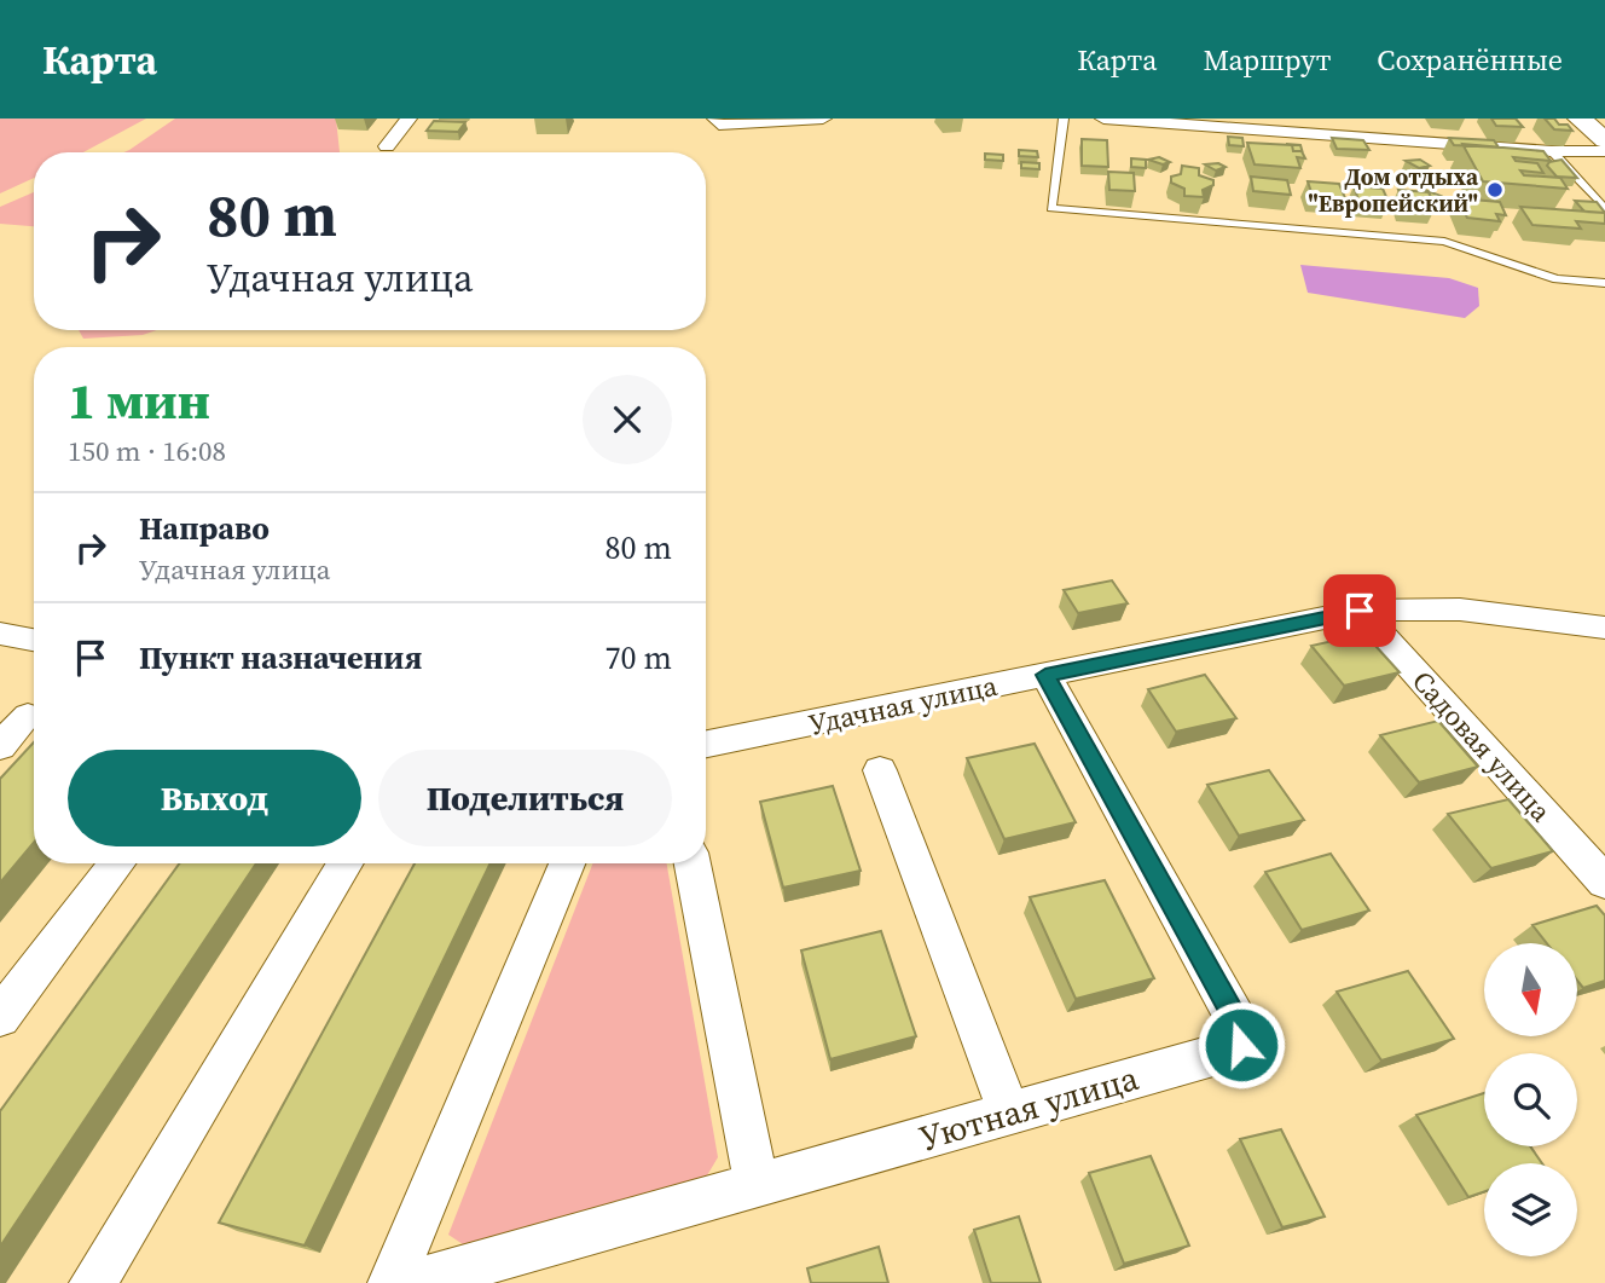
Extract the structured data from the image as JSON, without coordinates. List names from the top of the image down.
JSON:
{
  "streets": {
    "street": ["Удачная улица", "Садовая улица", "Уютная улица"]
  },
  "crossings": [
    ["Удачная улица", "Садовая улица"],
    ["Удачная улица", "Уютная улица"]
  ],
  "places": ["Дом отдыха \"Европейский\""],
  "north": "bottom",
  "page": {
    "header": "Карта",
    "nav": ["Карта", "Маршрут", "Сохранённые"],
    "turn": ["80 m", "Удачная улица"],
    "heading": ["1 мин", "150 m · 16:08"],
    "list": [
      {
        "name": "Направо",
        "note": "Удачная улица",
        "value": "80 m"
      },
      {
        "name": "Пункт назначения",
        "value": "70 m"
      }
    ],
    "buttons": ["Выход", "Поделиться"]
  }
}
